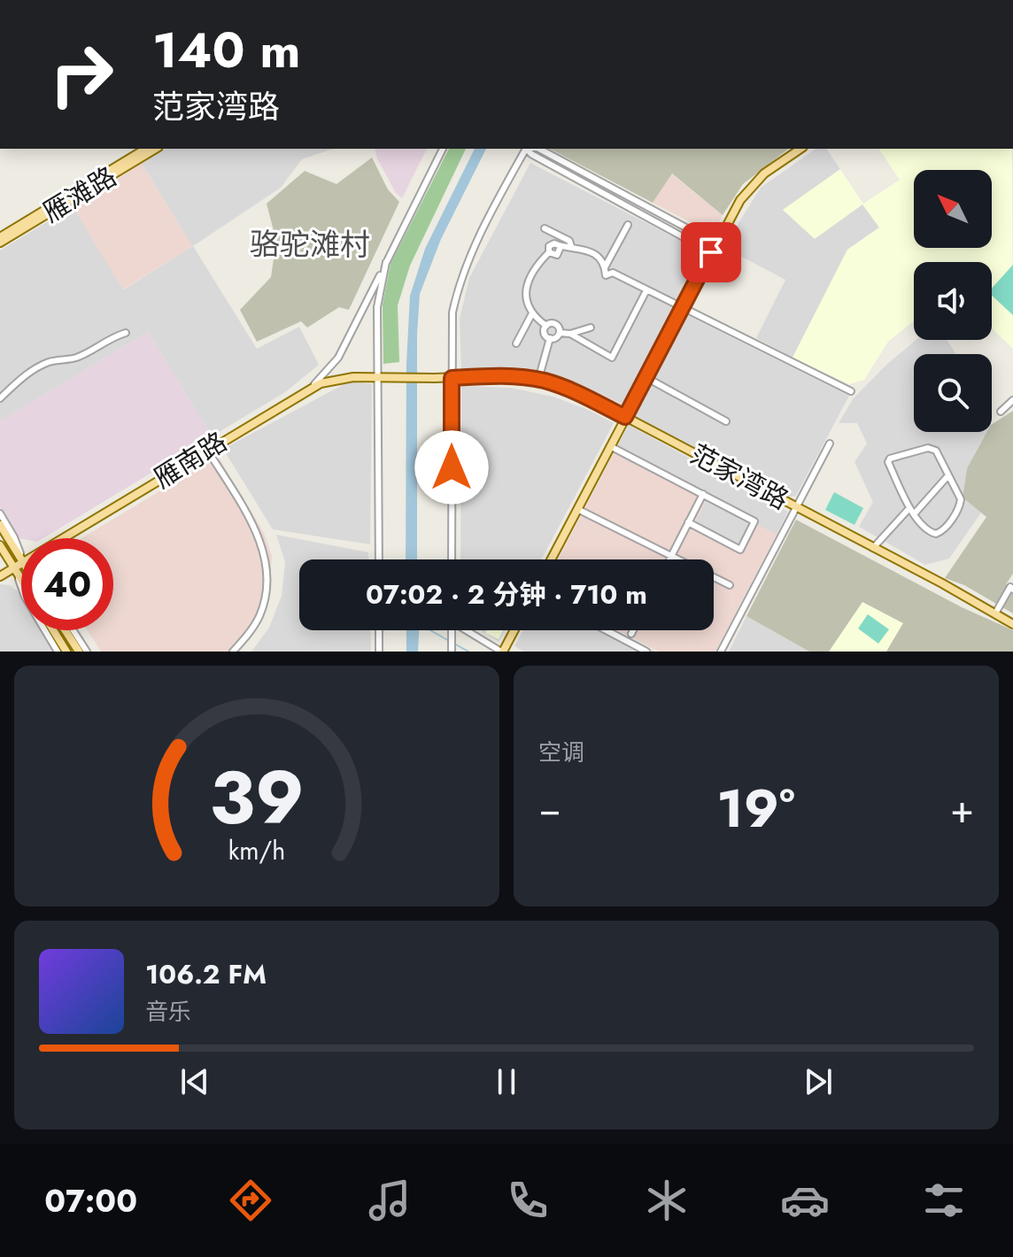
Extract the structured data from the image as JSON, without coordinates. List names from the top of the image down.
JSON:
{
  "streets": {
    "main road": ["雁滩路", "雁南路", "范家湾路"]
  },
  "crossings": [
    ["雁南路", "范家湾路"]
  ],
  "districts": ["骆驼滩村"],
  "north": "top left",
  "page": {
    "turn": ["140 m", "范家湾路"],
    "limit": "40",
    "trip": "07:02 · 2 分钟 · 710 m",
    "tile": "空调",
    "heat": ["−", "19°", "+"],
    "song": ["106.2 FM", "音乐"],
    "tabs": "07:00",
    "gauge": ["39", "km/h"]
  }
}
